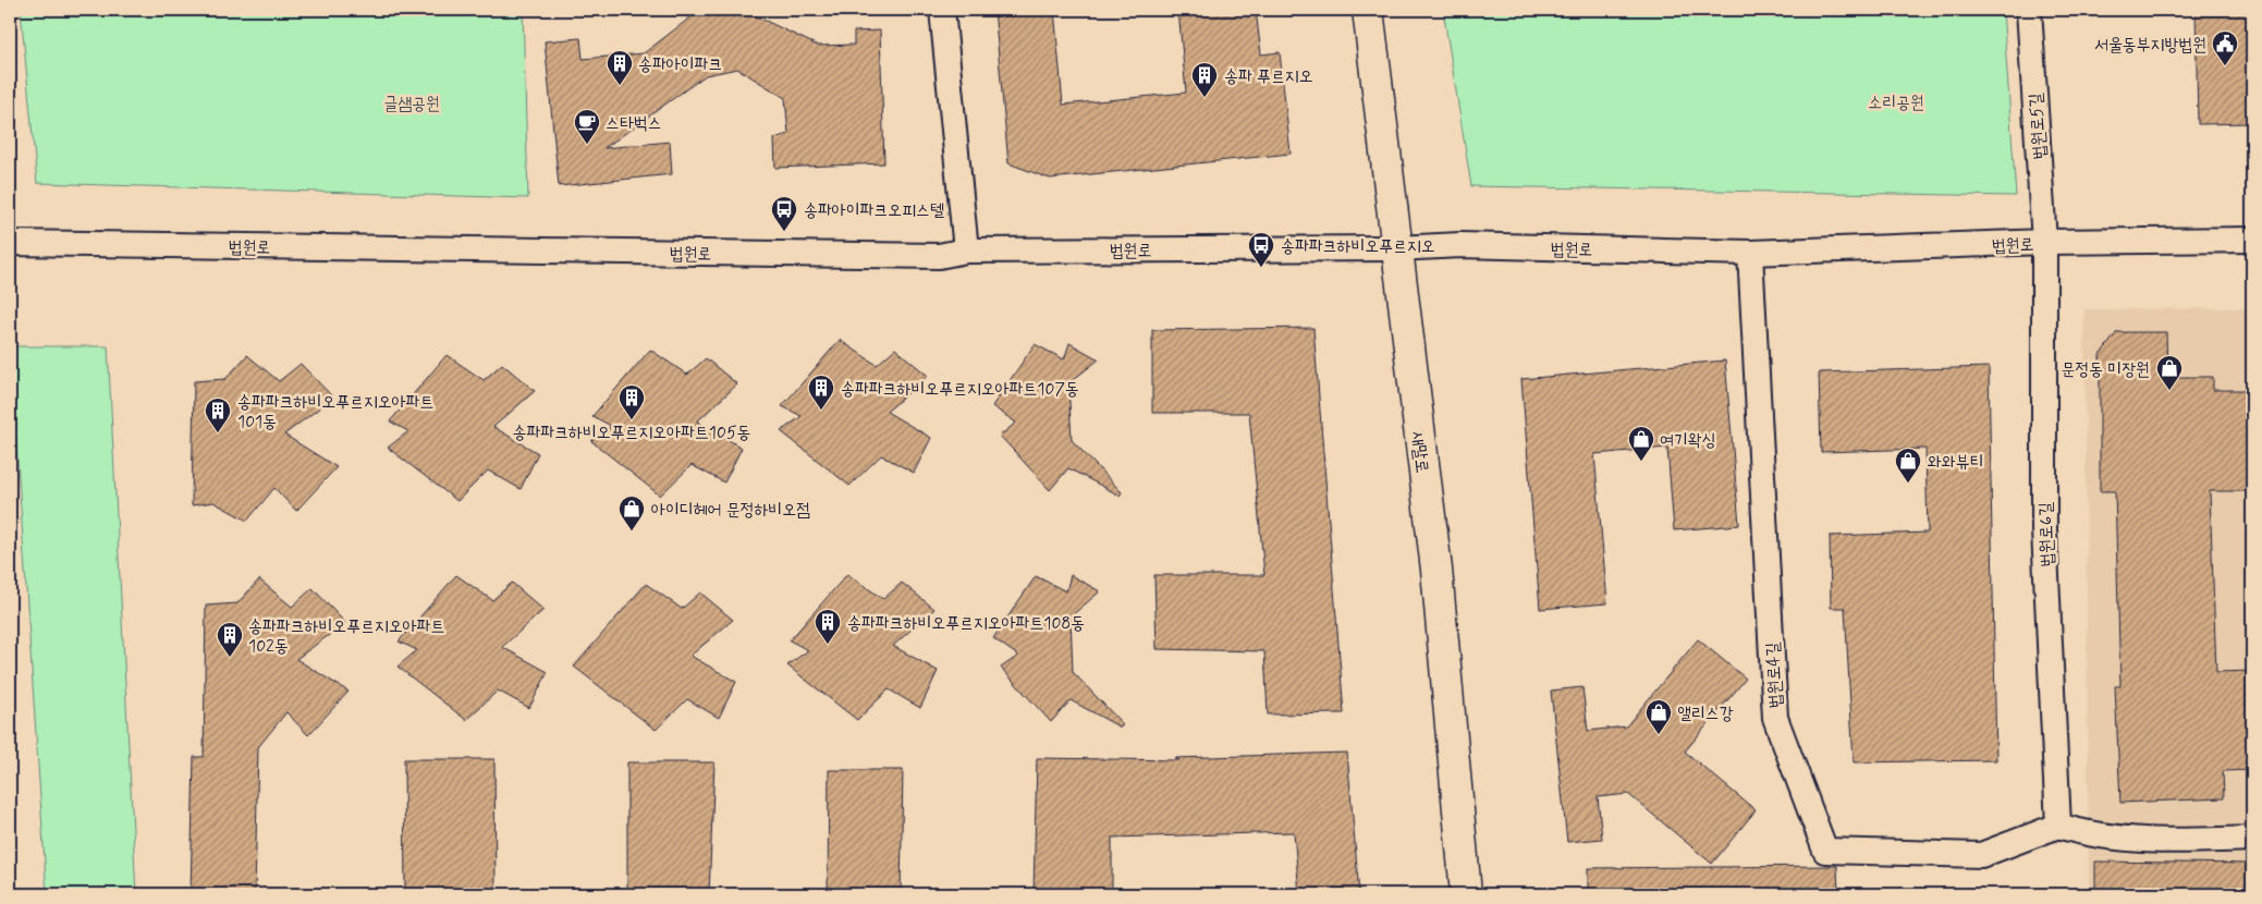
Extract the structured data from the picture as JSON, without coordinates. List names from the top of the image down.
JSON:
{
  "streets": {
    "main road": ["새말로"],
    "street": [
      "법원로5길",
      "법원로",
      "법원로6길",
      "법원로4길"
    ]
  },
  "crossings": [
    ["법원로5길", "법원로"],
    ["법원로5길", "법원로6길"],
    ["법원로", "새말로"],
    ["법원로", "법원로6길"],
    ["법원로", "법원로4길"],
    ["법원로6길", "법원로4길"]
  ],
  "parks": ["소리공원", "글샘공원"],
  "places": {
    "public building": ["서울동부지방법원"],
    "building": [
      "송파아이파크",
      "송파 푸르지오",
      "송파파크하비오푸르지오아파트107동",
      "송파파크하비오푸르지오아파트105동",
      "송파파크하비오푸르지오아파트 101동",
      "송파파크하비오푸르지오아파트108동",
      "송파파크하비오푸르지오아파트 102동"
    ],
    "cafe": ["스타벅스"],
    "bus stop": ["송파아이파크오피스텔", "송파파크하비오푸르지오"],
    "shop": [
      "문정동 미장원",
      "여기왁싱",
      "와와뷰티",
      "아이디헤어 문정하비오점",
      "앨리스강"
    ]
  }
}
